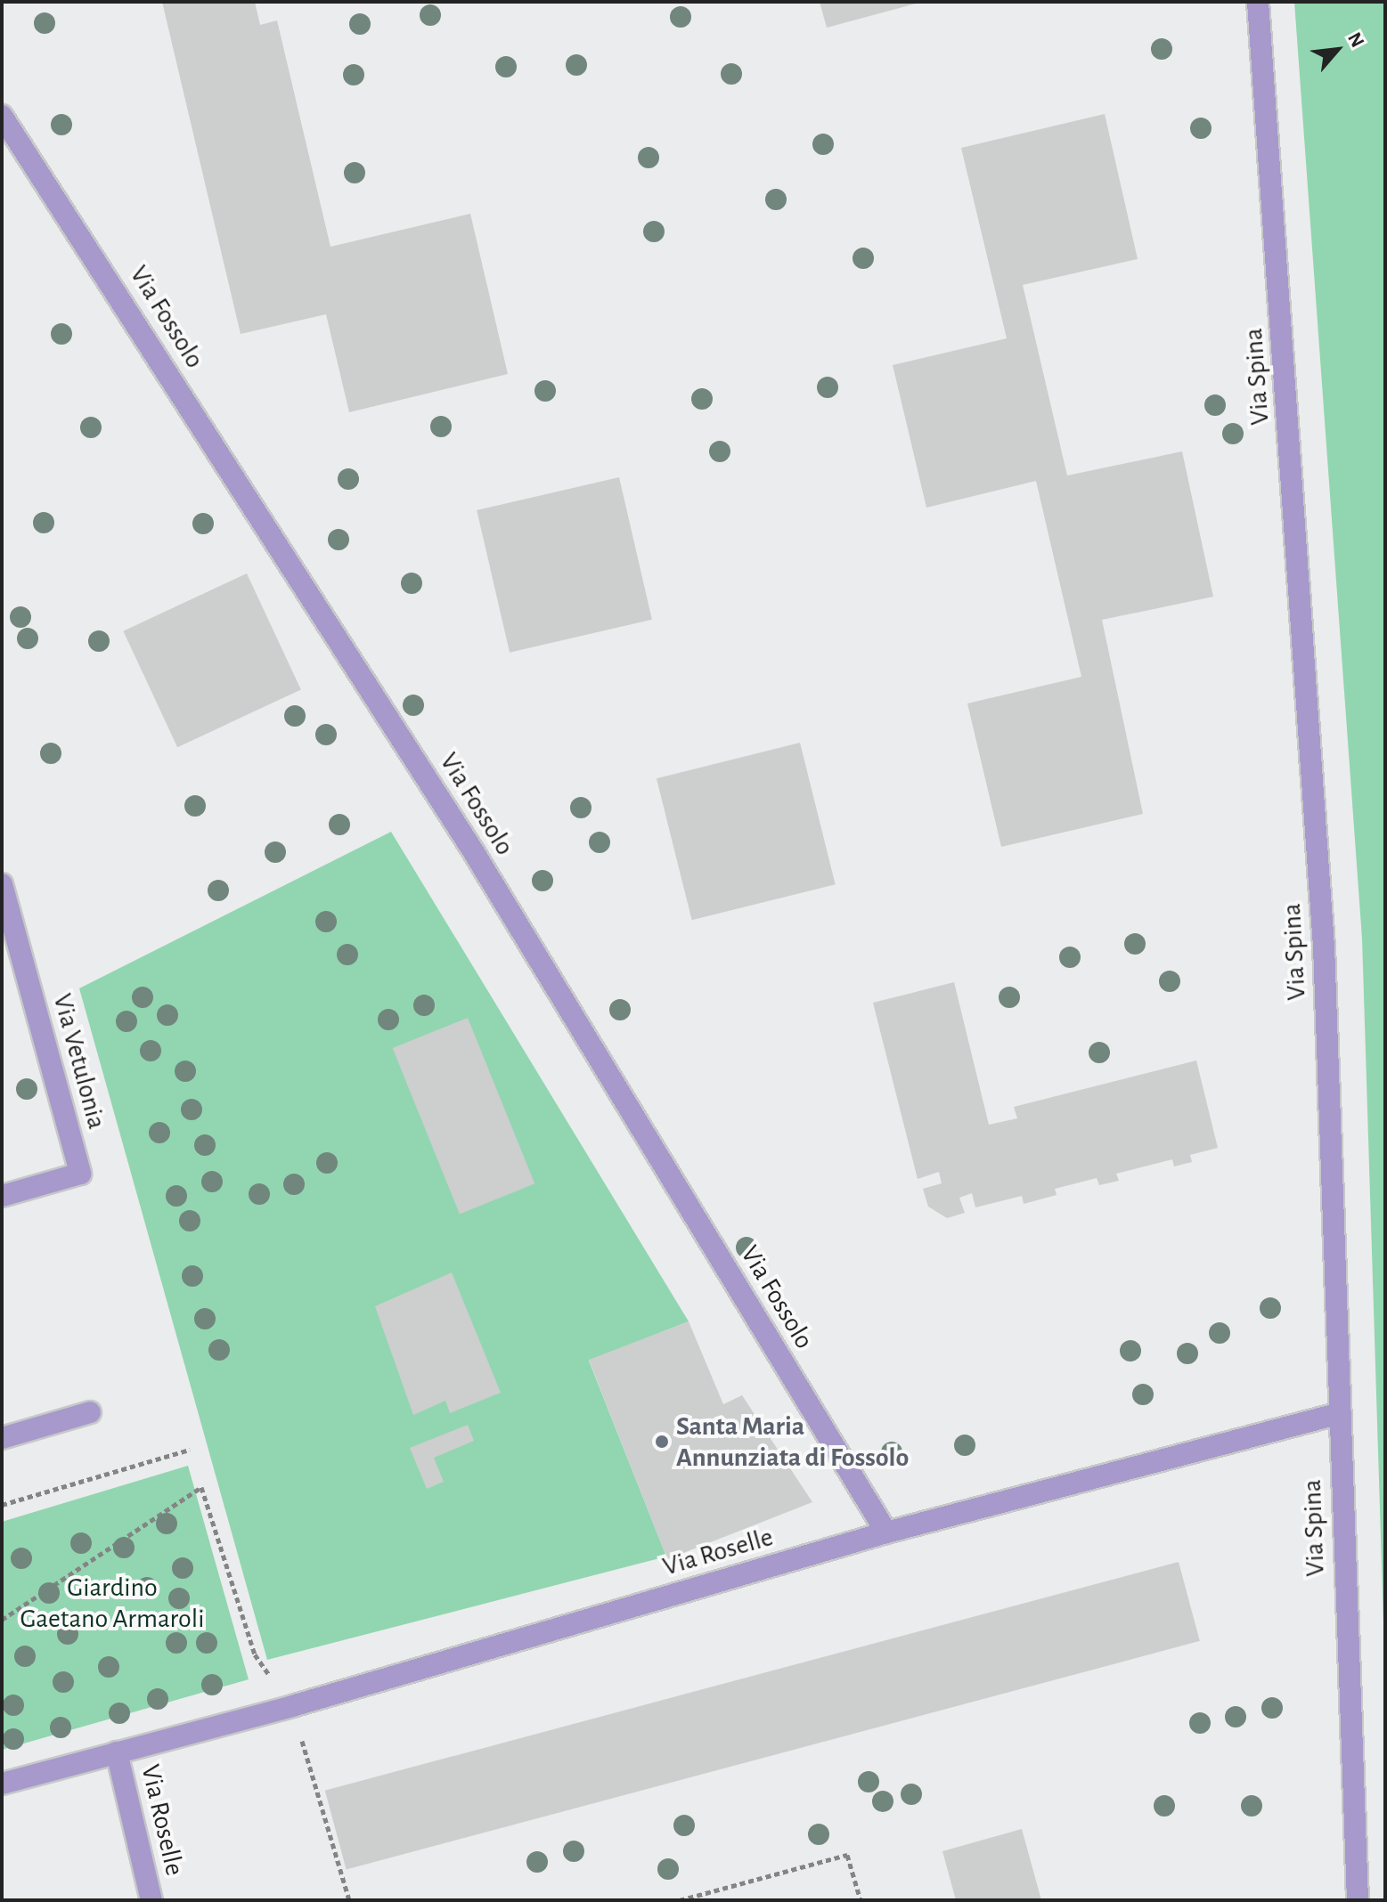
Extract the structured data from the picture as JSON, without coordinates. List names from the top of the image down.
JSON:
{
  "streets": {
    "street": [
      "Via Fossolo",
      "Via Spina",
      "Via Vetulonia",
      "Via Roselle"
    ]
  },
  "crossings": [
    ["Via Fossolo", "Via Roselle"],
    ["Via Spina", "Via Roselle"]
  ],
  "parks": ["Giardino Gaetano Armaroli"],
  "places": ["Santa Maria Annunziata di Fossolo"],
  "north": "top right"
}
